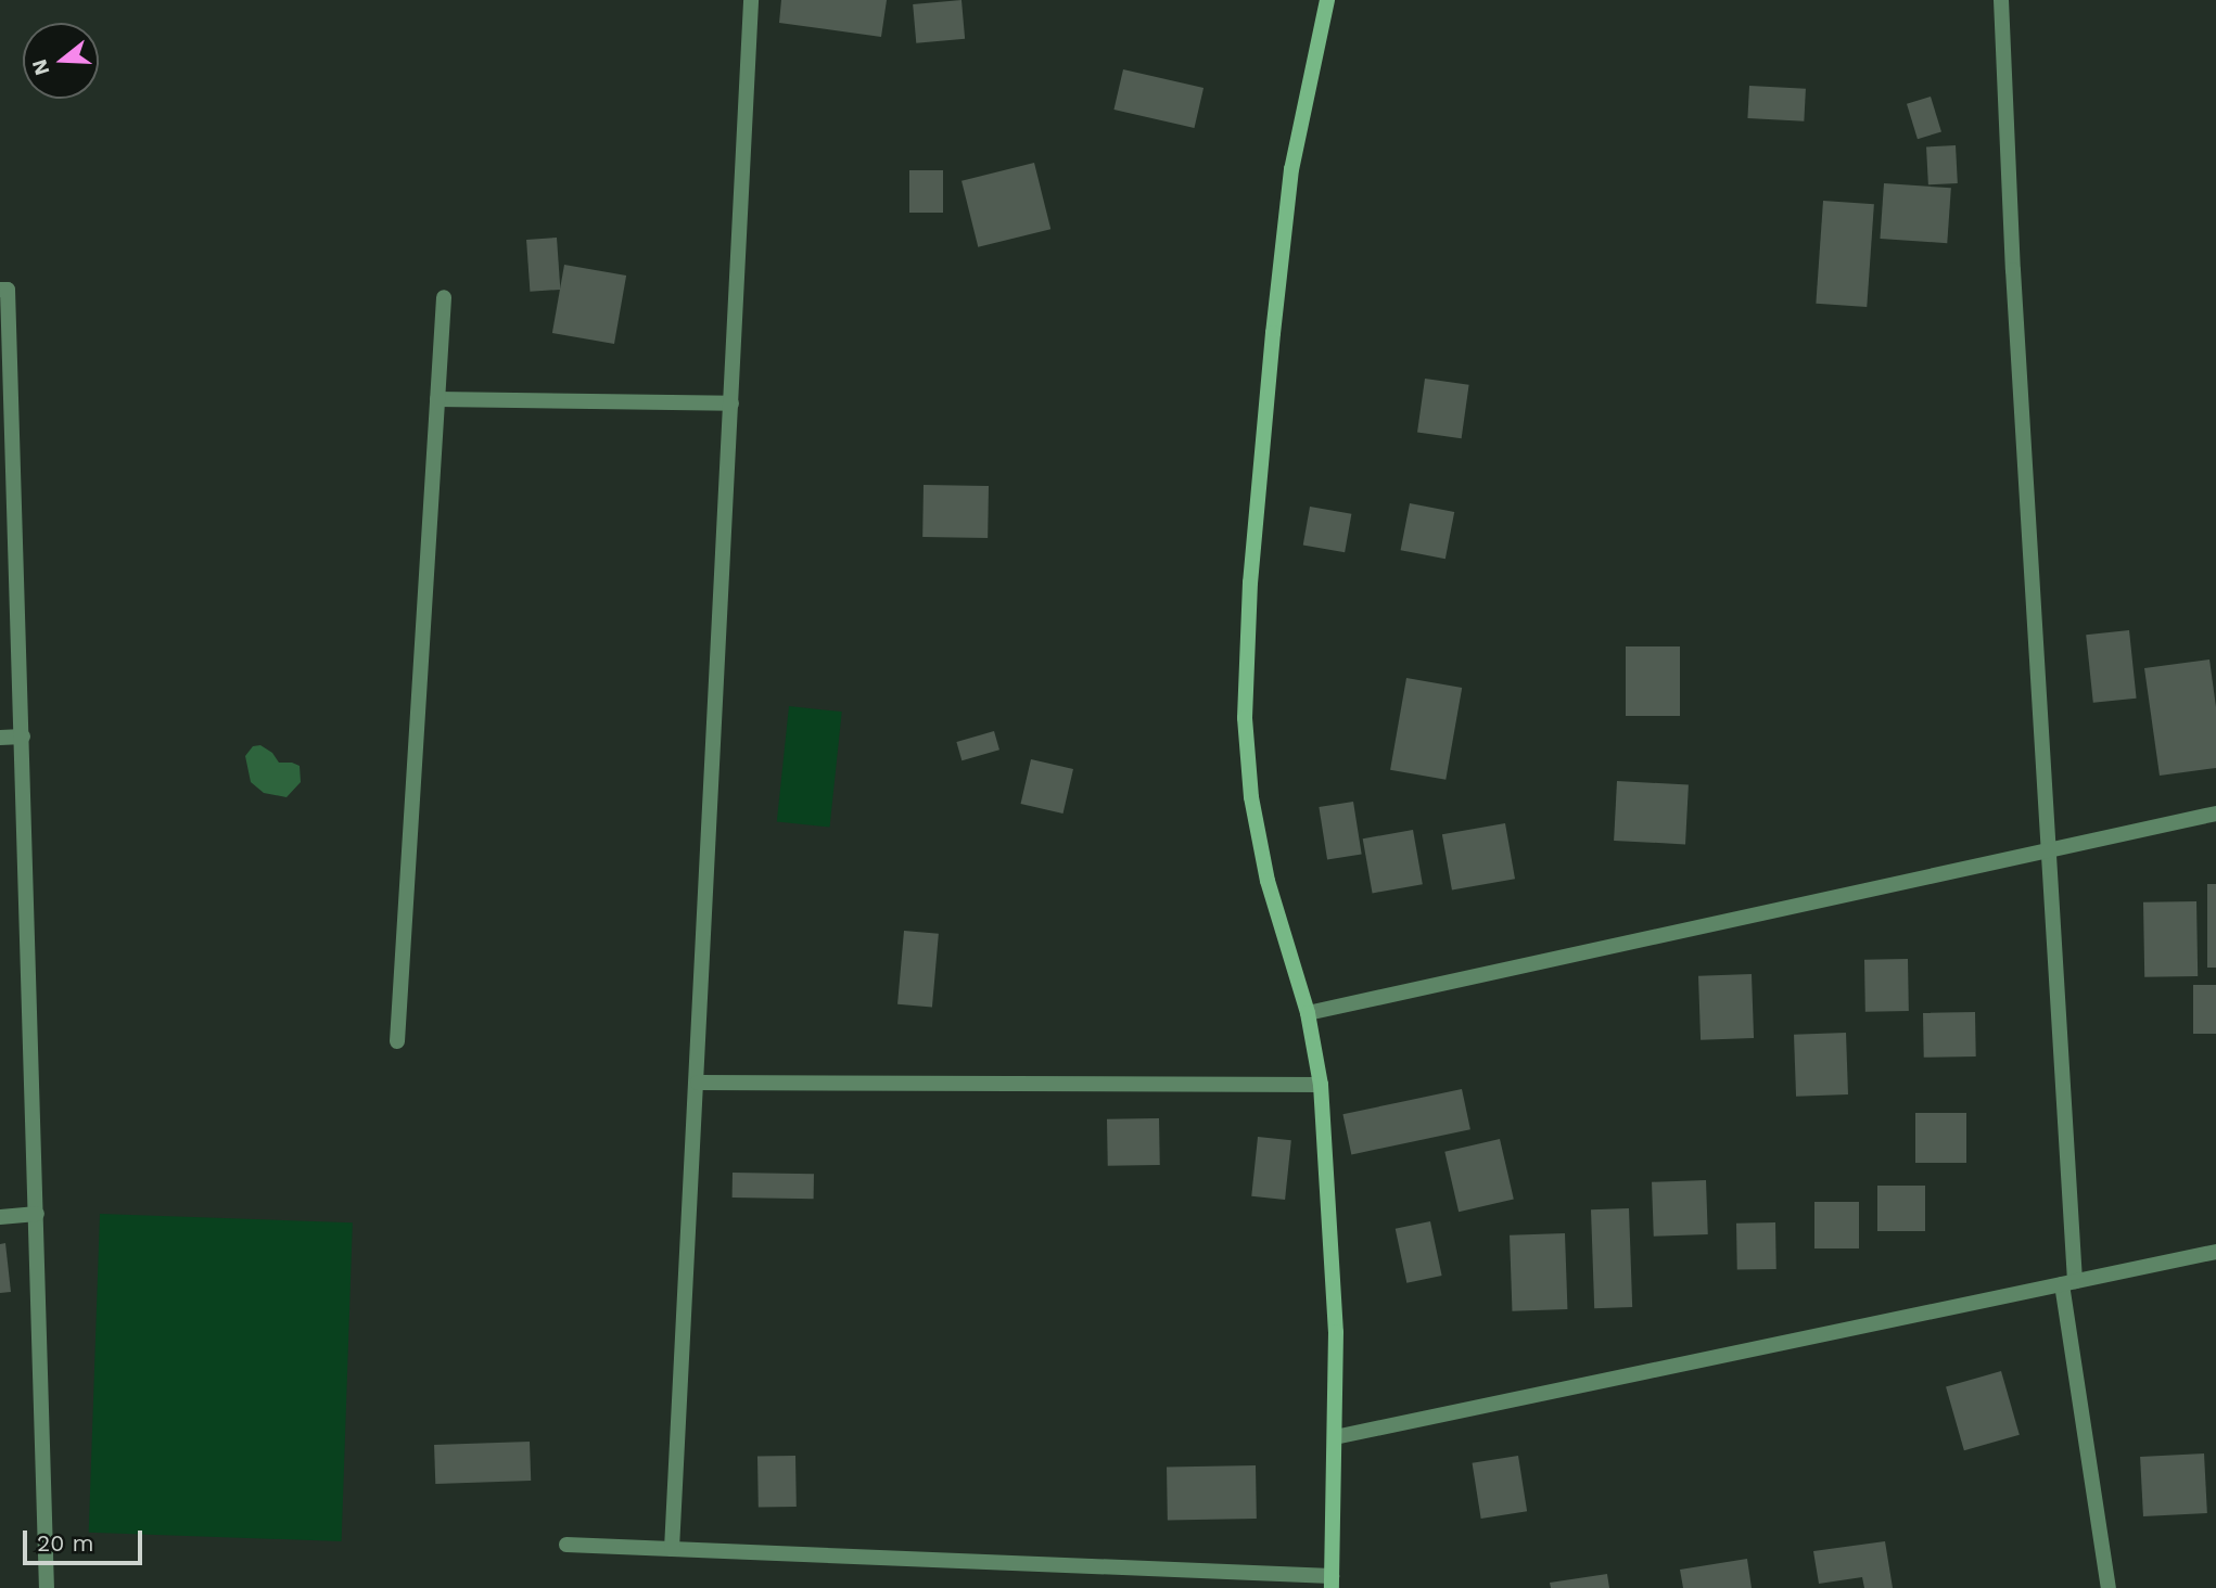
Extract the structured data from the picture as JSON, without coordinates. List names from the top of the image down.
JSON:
{
  "scale_bar": "20 m",
  "north": "left"
}
